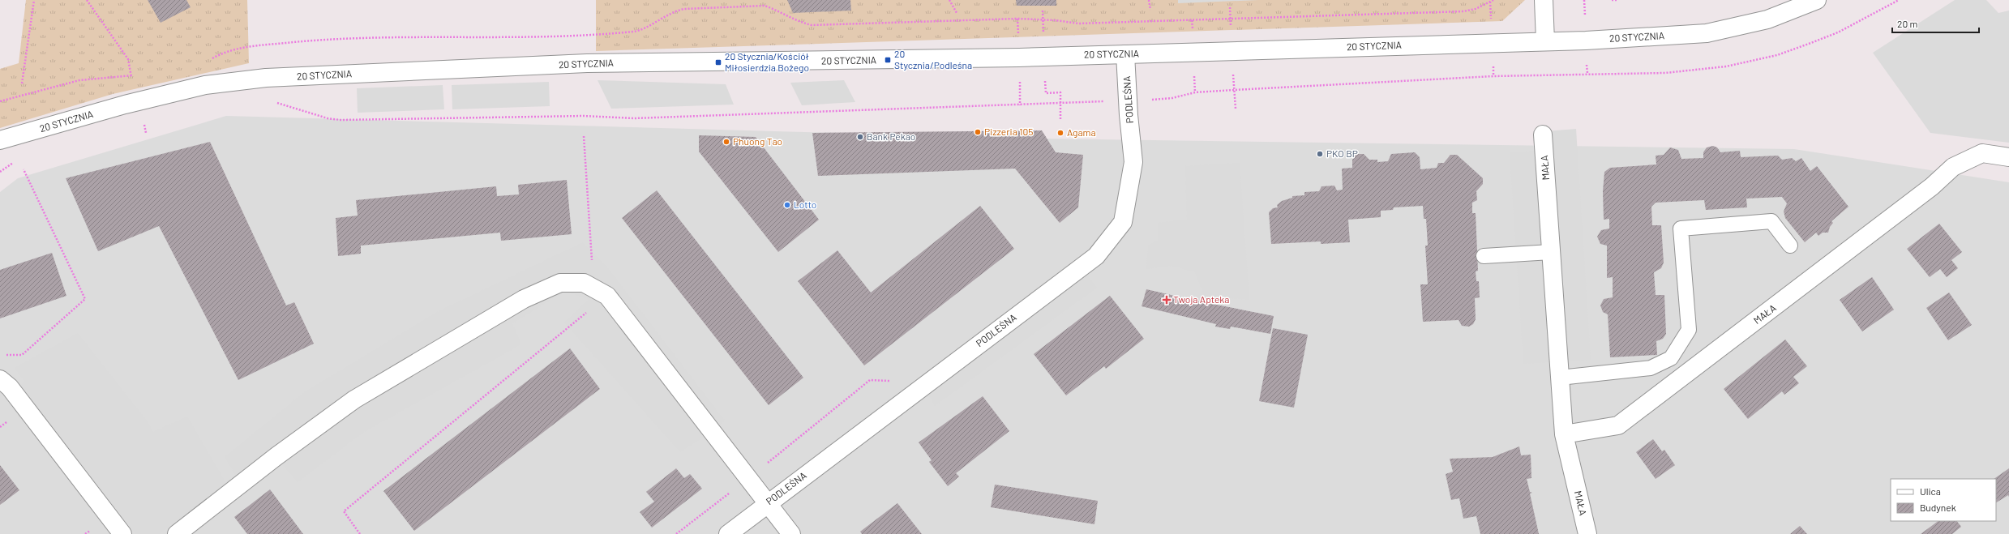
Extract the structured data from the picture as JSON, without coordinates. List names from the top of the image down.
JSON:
{
  "streets": {
    "street": ["20 STYCZNIA", "PODLEŚNA", "MAŁA"]
  },
  "crossings": [
    ["20 STYCZNIA", "PODLEŚNA"]
  ],
  "places": {
    "transit": ["20 Stycznia/Podleśna", "20 Stycznia/Kościół Miłosierdzia Bożego"],
    "other": [
      "Pizzeria 105",
      "Agama",
      "Bank Pekao",
      "Phuong Tao",
      "PKO BP",
      "Lotto"
    ],
    "health": ["Twoja Apteka"]
  },
  "legend": ["Ulica", "Budynek"],
  "scale_bar": "20 m"
}
